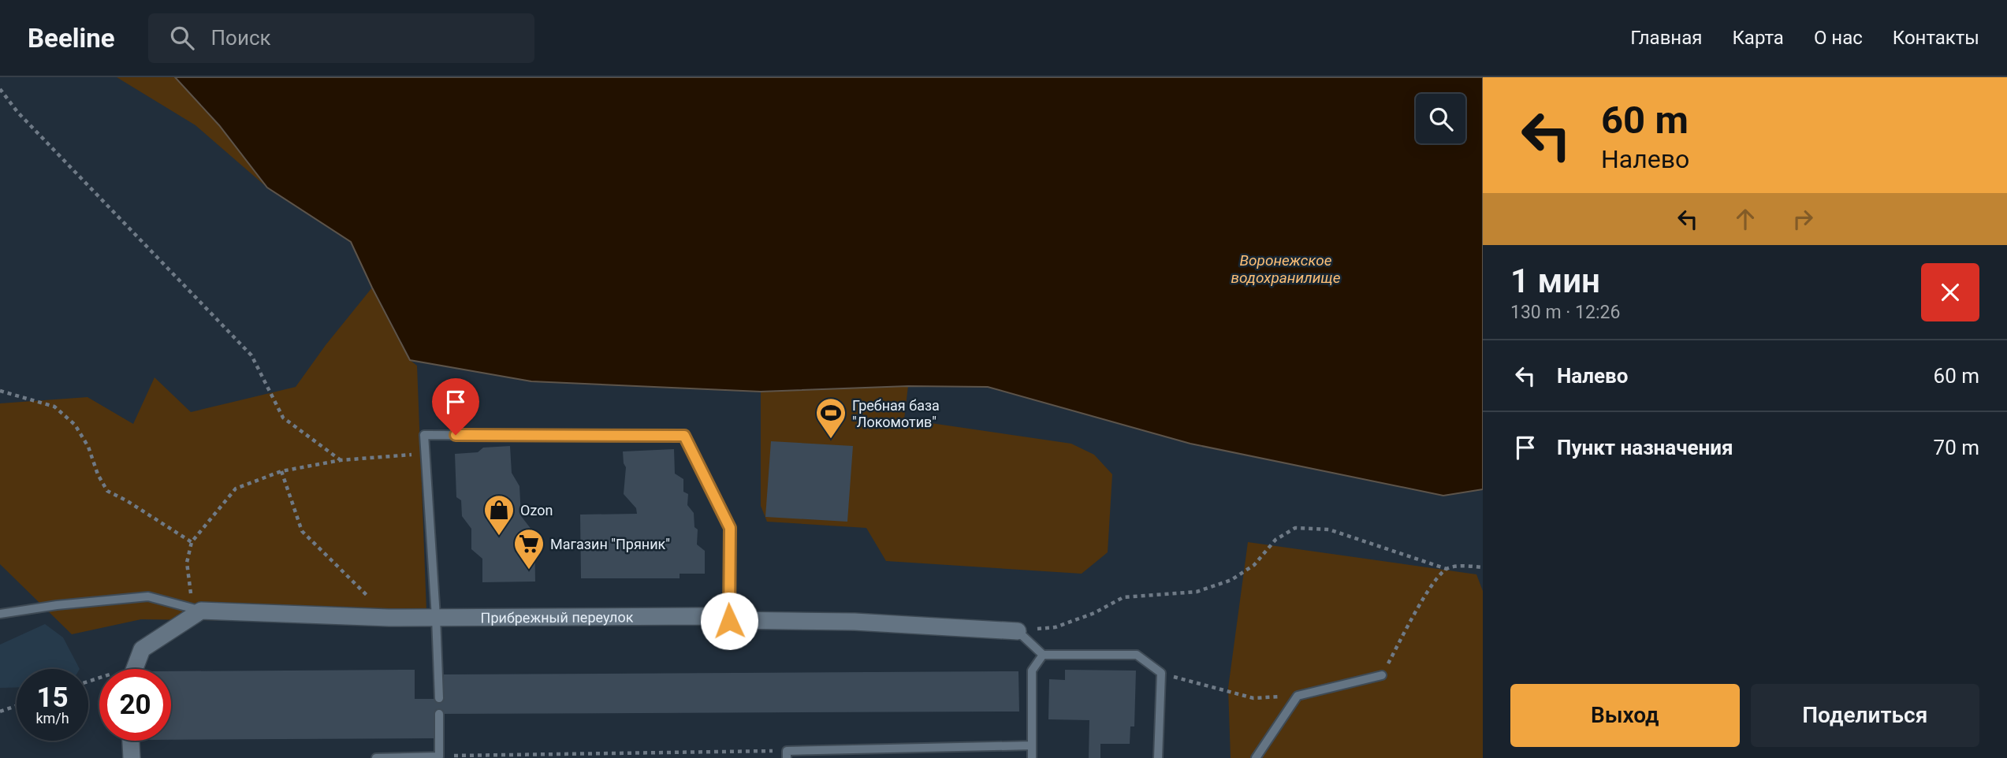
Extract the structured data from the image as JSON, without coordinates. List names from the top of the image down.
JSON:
{
  "streets": {
    "street": ["Прибрежный переулок"]
  },
  "water": ["Воронежское водохранилище"],
  "places": {
    "sports": ["Гребная база \"Локомотив\""],
    "shop": ["Ozon"],
    "supermarket": ["Магазин \"Пряник\""]
  },
  "page": {
    "header": "Beeline",
    "search": "Поиск",
    "nav": [
      "Главная",
      "Карта",
      "О нас",
      "Контакты"
    ],
    "turn": ["60 m", "Налево"],
    "heading": ["1 мин", "130 m · 12:26"],
    "list": [
      {
        "name": "Налево",
        "value": "60 m"
      },
      {
        "name": "Пункт назначения",
        "value": "70 m"
      }
    ],
    "speed": "15 km/h",
    "limit": "20",
    "buttons": ["Выход", "Поделиться"]
  }
}
